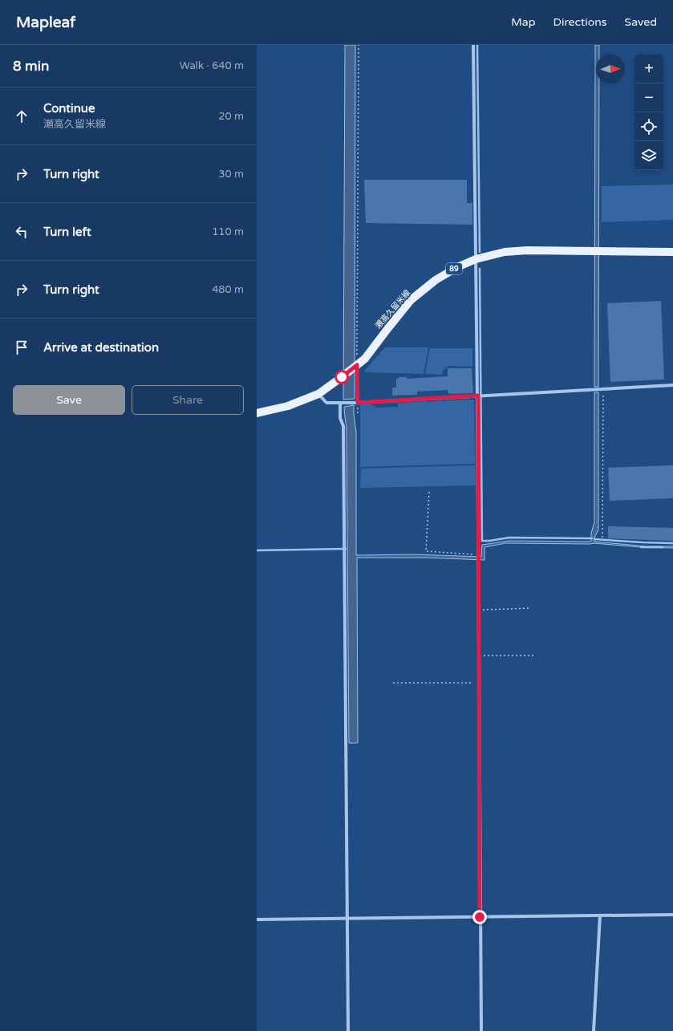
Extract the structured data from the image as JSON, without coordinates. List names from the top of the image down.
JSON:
{
  "streets": {
    "main road": ["89", "瀬高久留米線"]
  },
  "north": "right",
  "page": {
    "header": "Mapleaf",
    "nav": ["Map", "Directions", "Saved"],
    "heading": ["8 min", "Walk · 640 m"],
    "map_buttons": ["+", "−"],
    "list": [
      ["Continue", "瀬高久留米線", "20 m"],
      ["Turn right", "30 m"],
      ["Turn left", "110 m"],
      ["Turn right", "480 m"],
      "Arrive at destination"
    ],
    "buttons": ["Save", "Share"]
  }
}
